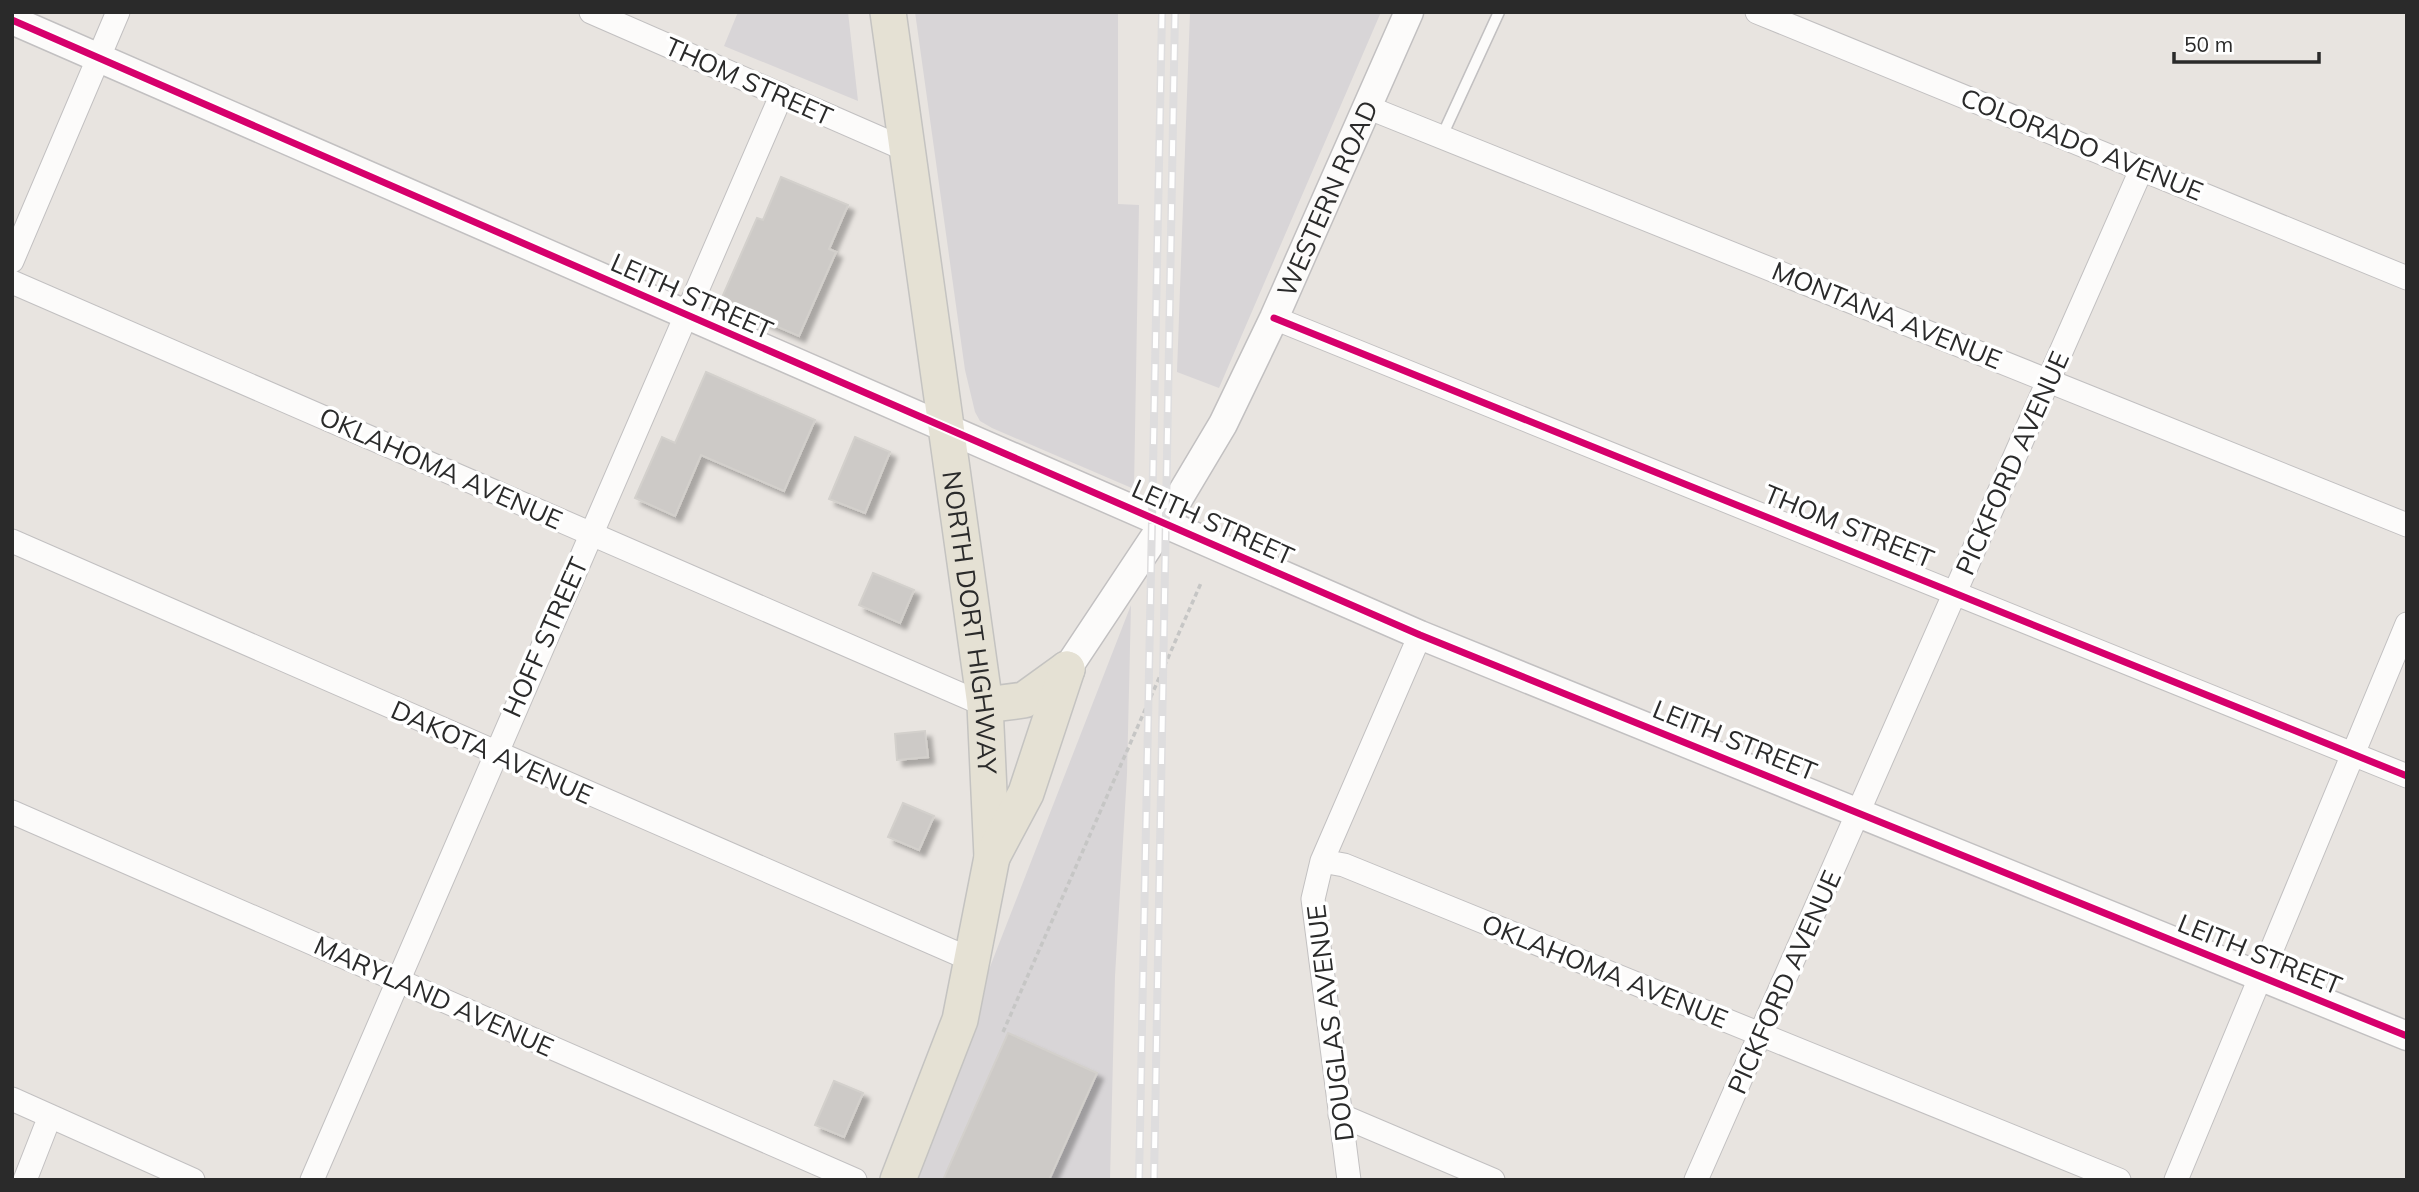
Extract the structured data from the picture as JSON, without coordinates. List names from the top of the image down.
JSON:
{
  "streets": {
    "main road": ["NORTH DORT HIGHWAY"],
    "street": [
      "THOM STREET",
      "COLORADO AVENUE",
      "WESTERN ROAD",
      "LEITH STREET",
      "MONTANA AVENUE",
      "PICKFORD AVENUE",
      "OKLAHOMA AVENUE",
      "HOFF STREET",
      "DAKOTA AVENUE",
      "MARYLAND AVENUE",
      "DOUGLAS AVENUE"
    ]
  },
  "crossings": [
    ["THOM STREET", "WESTERN ROAD"],
    ["THOM STREET", "PICKFORD AVENUE"],
    ["THOM STREET", "NORTH DORT HIGHWAY"],
    ["THOM STREET", "HOFF STREET"],
    ["COLORADO AVENUE", "PICKFORD AVENUE"],
    ["WESTERN ROAD", "LEITH STREET"],
    ["WESTERN ROAD", "MONTANA AVENUE"],
    ["LEITH STREET", "PICKFORD AVENUE"],
    ["LEITH STREET", "NORTH DORT HIGHWAY"],
    ["LEITH STREET", "HOFF STREET"],
    ["LEITH STREET", "DOUGLAS AVENUE"],
    ["MONTANA AVENUE", "PICKFORD AVENUE"],
    ["PICKFORD AVENUE", "OKLAHOMA AVENUE"],
    ["OKLAHOMA AVENUE", "NORTH DORT HIGHWAY"],
    ["OKLAHOMA AVENUE", "HOFF STREET"],
    ["OKLAHOMA AVENUE", "DOUGLAS AVENUE"],
    ["NORTH DORT HIGHWAY", "DAKOTA AVENUE"],
    ["HOFF STREET", "DAKOTA AVENUE"],
    ["HOFF STREET", "MARYLAND AVENUE"]
  ],
  "scale_bar": "50 m"
}
